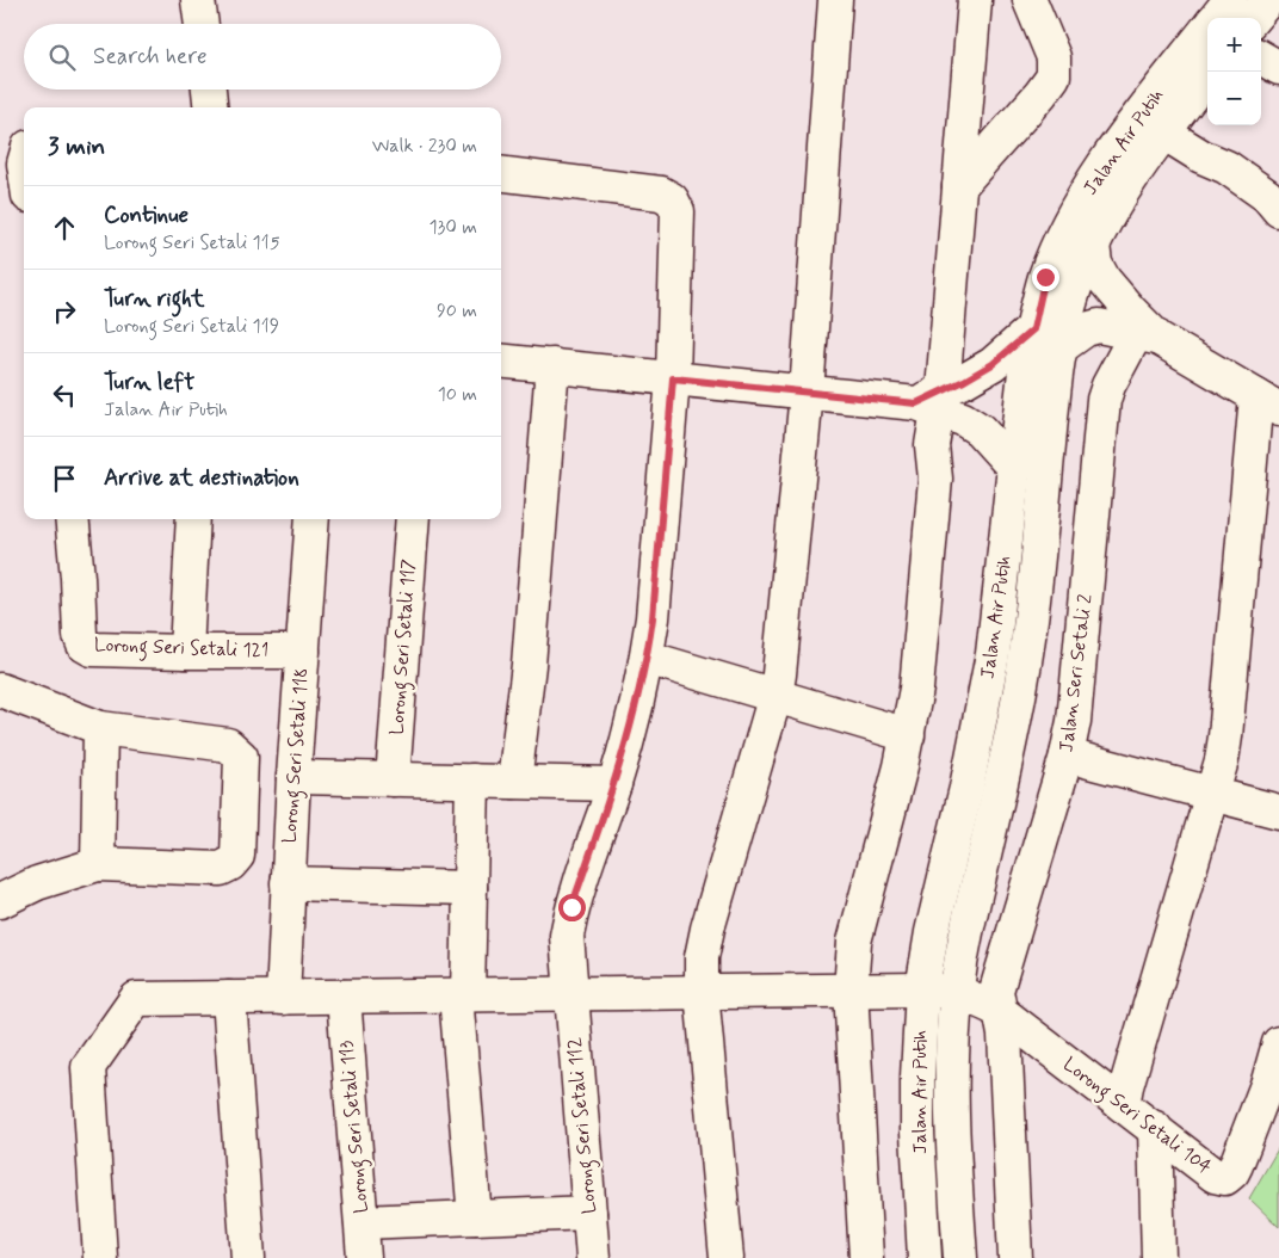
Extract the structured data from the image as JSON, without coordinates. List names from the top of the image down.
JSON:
{
  "streets": {
    "street": [
      "Jalan Air Putih",
      "Lorong Seri Setali 117",
      "Lorong Seri Setali 121",
      "Jalan Seri Setali 2",
      "Lorong Seri Setali 118",
      "Lorong Seri Setali 104",
      "Lorong Seri Setali 112",
      "Lorong Seri Setali 113"
    ]
  },
  "crossings": [
    ["Jalan Air Putih", "Lorong Seri Setali 104"],
    ["Lorong Seri Setali 121", "Lorong Seri Setali 118"],
    ["Jalan Seri Setali 2", "Lorong Seri Setali 104"],
    ["Lorong Seri Setali 118", "Lorong Seri Setali 104"],
    ["Lorong Seri Setali 104", "Lorong Seri Setali 112"],
    ["Lorong Seri Setali 104", "Lorong Seri Setali 113"]
  ],
  "page": {
    "map_buttons": ["+", "−"],
    "search": "Search here",
    "heading": ["3 min", "Walk · 230 m"],
    "list": [
      ["Continue", "Lorong Seri Setali 115", "130 m"],
      ["Turn right", "Lorong Seri Setali 119", "90 m"],
      ["Turn left", "Jalan Air Putih", "10 m"],
      "Arrive at destination"
    ]
  }
}
